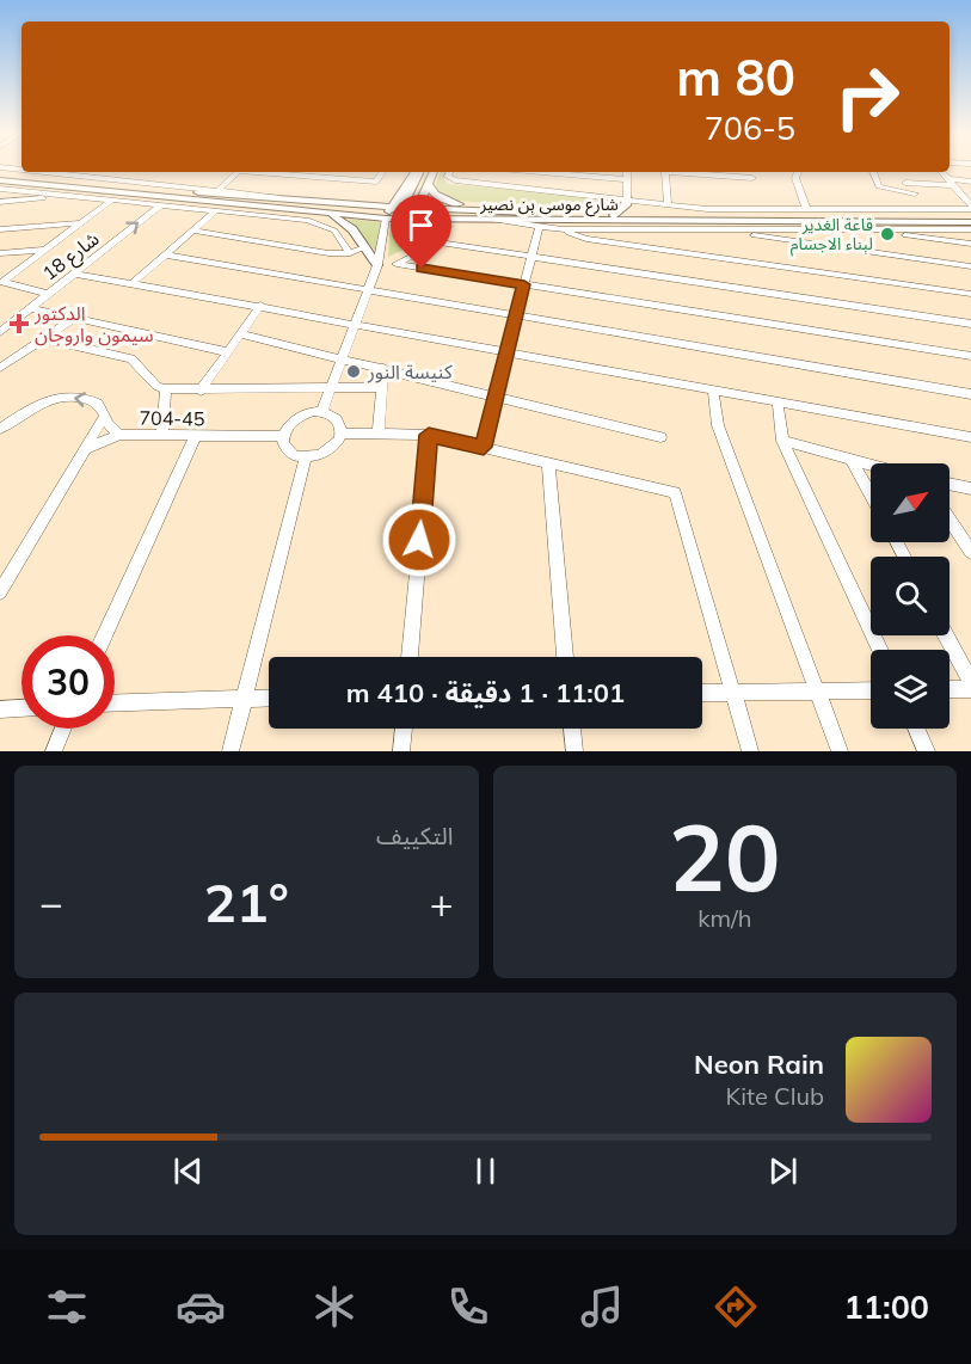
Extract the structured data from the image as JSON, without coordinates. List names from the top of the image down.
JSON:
{
  "streets": {
    "main road": ["شارع موسى بن نصير"],
    "street": ["شارع 18", "704-45"]
  },
  "places": {
    "other": ["قاعة الغدير لبناء الاجسام", "كنيسة النور"],
    "health": ["الدكتور سيمون واروجان"]
  },
  "north": "top right",
  "page": {
    "turn": ["80 m", "706-5"],
    "limit": "30",
    "trip": "11:01 · 1 دقيقة · 410 m",
    "tile": [
      ["20", "km/h"],
      "التكييف"
    ],
    "heat": ["−", "21°", "+"],
    "song": ["Neon Rain", "Kite Club"],
    "tabs": "11:00"
  }
}
